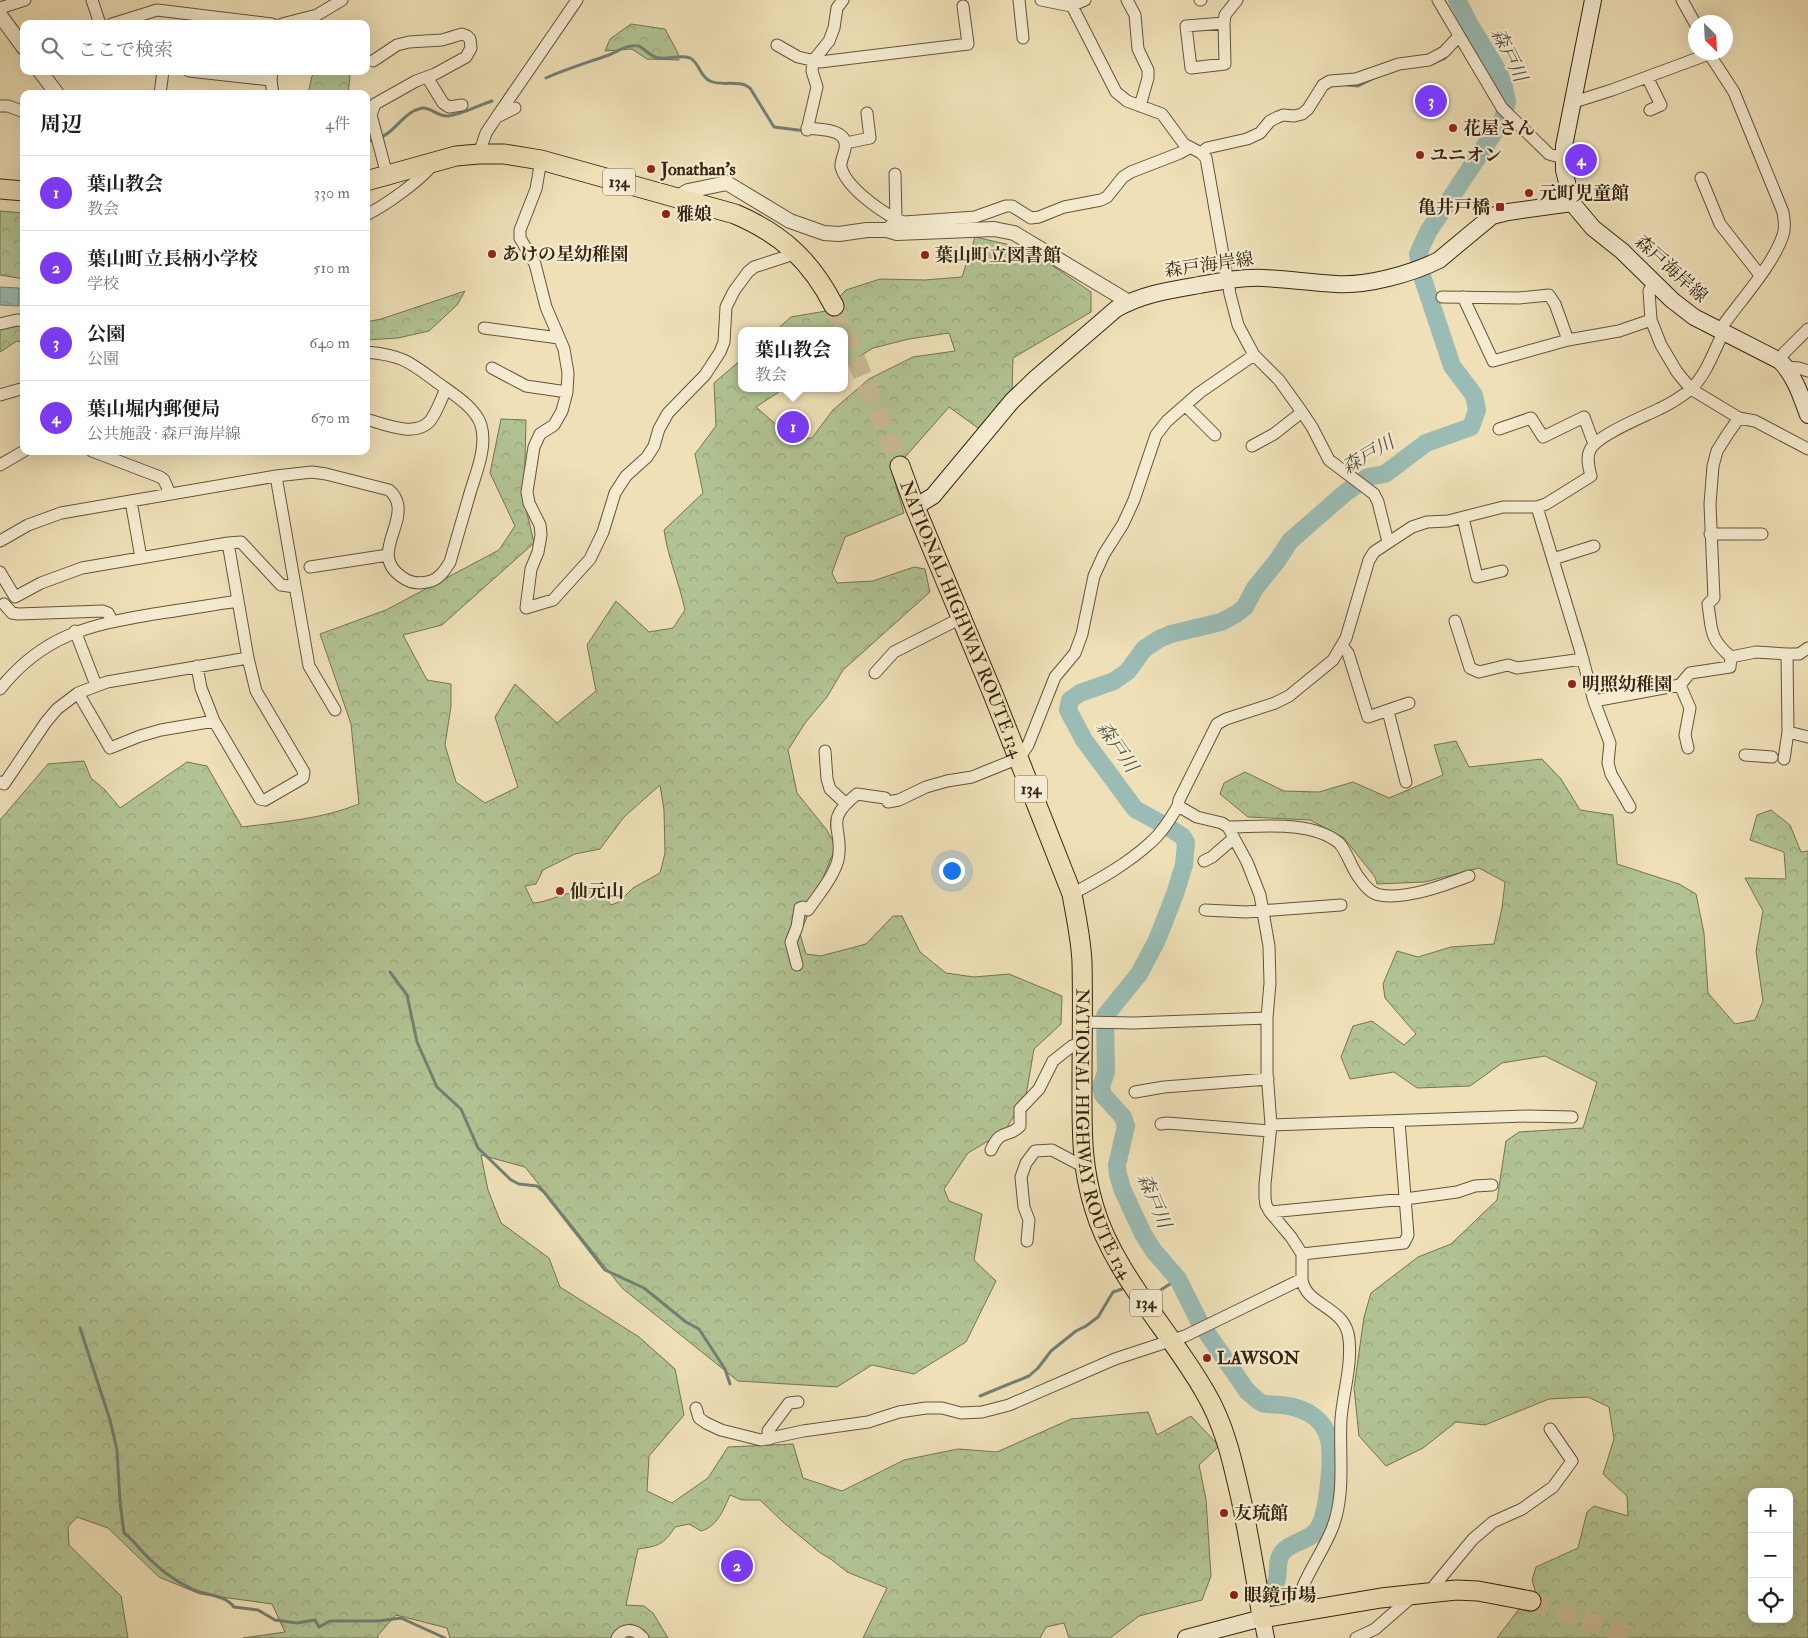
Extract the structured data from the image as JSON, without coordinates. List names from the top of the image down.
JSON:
{
  "streets": {
    "highway": ["134", "NATIONAL HIGHWAY ROUTE 134"],
    "main road": ["森戸海岸線"]
  },
  "crossings": [
    ["森戸海岸線", "NATIONAL HIGHWAY ROUTE 134"]
  ],
  "water": ["森戸川"],
  "places": {
    "other": [
      "花屋さん",
      "ユニオン",
      "Jonathan's",
      "元町児童館",
      "雅娘",
      "あけの星幼稚園",
      "葉山町立図書館",
      "明照幼稚園",
      "仙元山",
      "LAWSON",
      "友琉館",
      "眼鏡市場"
    ],
    "transit": ["亀井戸橋"]
  },
  "north": "bottom right",
  "page": {
    "search": "ここで検索",
    "pins": [
      "3",
      "4",
      "1",
      "2"
    ],
    "heading": ["周辺", "4件"],
    "list": [
      {
        "mark": "1",
        "name": "葉山教会",
        "note": "教会",
        "value": "330 m"
      },
      {
        "mark": "2",
        "name": "葉山町立長柄小学校",
        "note": "学校",
        "value": "510 m"
      },
      {
        "mark": "3",
        "name": "公園",
        "note": "公園",
        "value": "640 m"
      },
      {
        "mark": "4",
        "name": "葉山堀内郵便局",
        "note": "公共施設 · 森戸海岸線",
        "value": "670 m"
      }
    ],
    "popup": ["葉山教会", "教会"],
    "map_buttons": ["+", "−"]
  }
}
